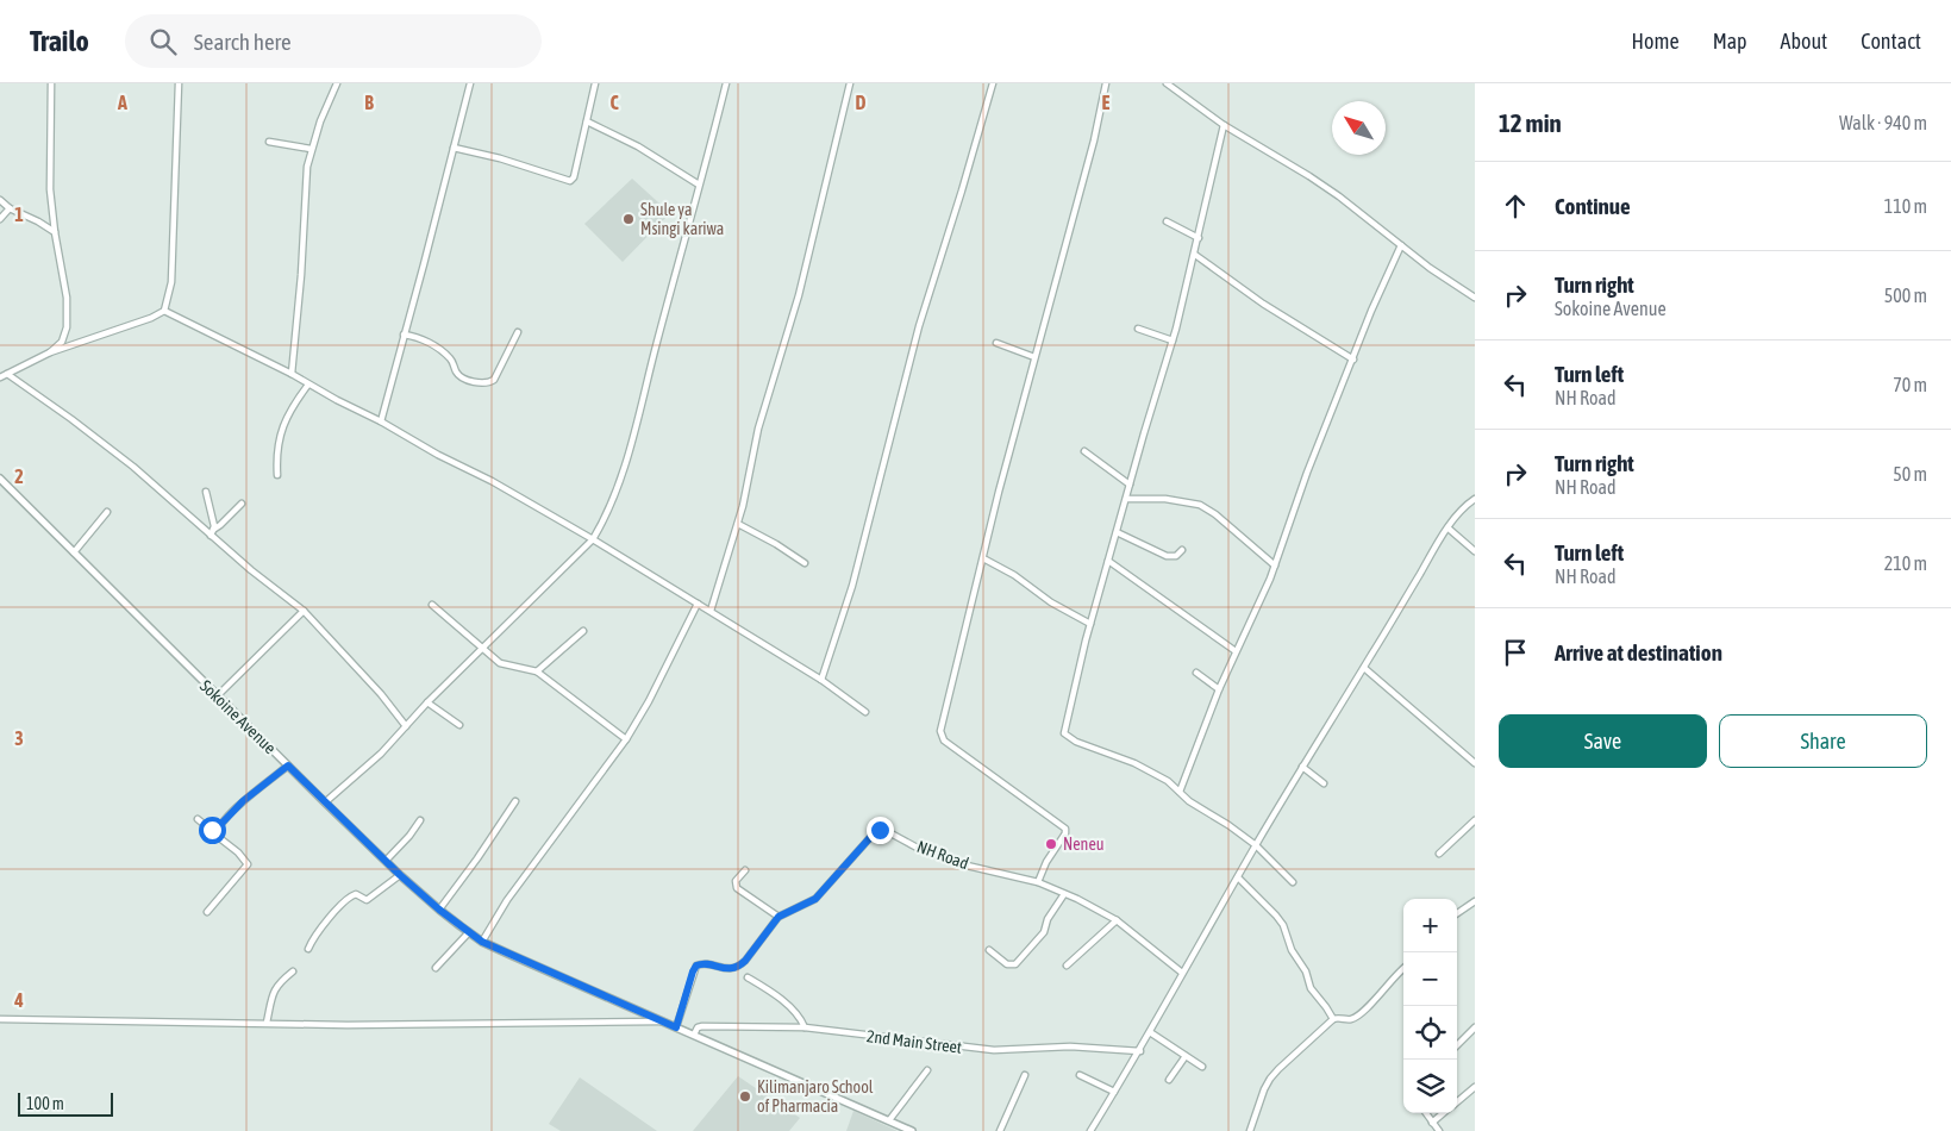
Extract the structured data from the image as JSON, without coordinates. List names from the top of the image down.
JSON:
{
  "streets": {
    "street": ["Sokoine Avenue", "NH Road", "2nd Main Street"]
  },
  "crossings": [
    ["Sokoine Avenue", "NH Road"],
    ["Sokoine Avenue", "2nd Main Street"]
  ],
  "places": ["Shule ya Msingi kariwa", "Neneu", "Kilimanjaro School of Pharmacia"],
  "scale_bar": "100 m",
  "north": "top left",
  "page": {
    "header": "Trailo",
    "search": "Search here",
    "nav": [
      "Home",
      "Map",
      "About",
      "Contact"
    ],
    "heading": ["12 min", "Walk · 940 m"],
    "list": [
      ["Continue", "110 m"],
      ["Turn right", "Sokoine Avenue", "500 m"],
      ["Turn left", "NH Road", "70 m"],
      ["Turn right", "NH Road", "50 m"],
      ["Turn left", "NH Road", "210 m"],
      "Arrive at destination"
    ],
    "buttons": ["Save", "Share"],
    "map_buttons": ["+", "−"],
    "scale": "100 m"
  },
  "grid": {
    "columns": [
      "A",
      "B",
      "C",
      "D",
      "E"
    ],
    "rows": [
      "1",
      "2",
      "3",
      "4"
    ]
  }
}
